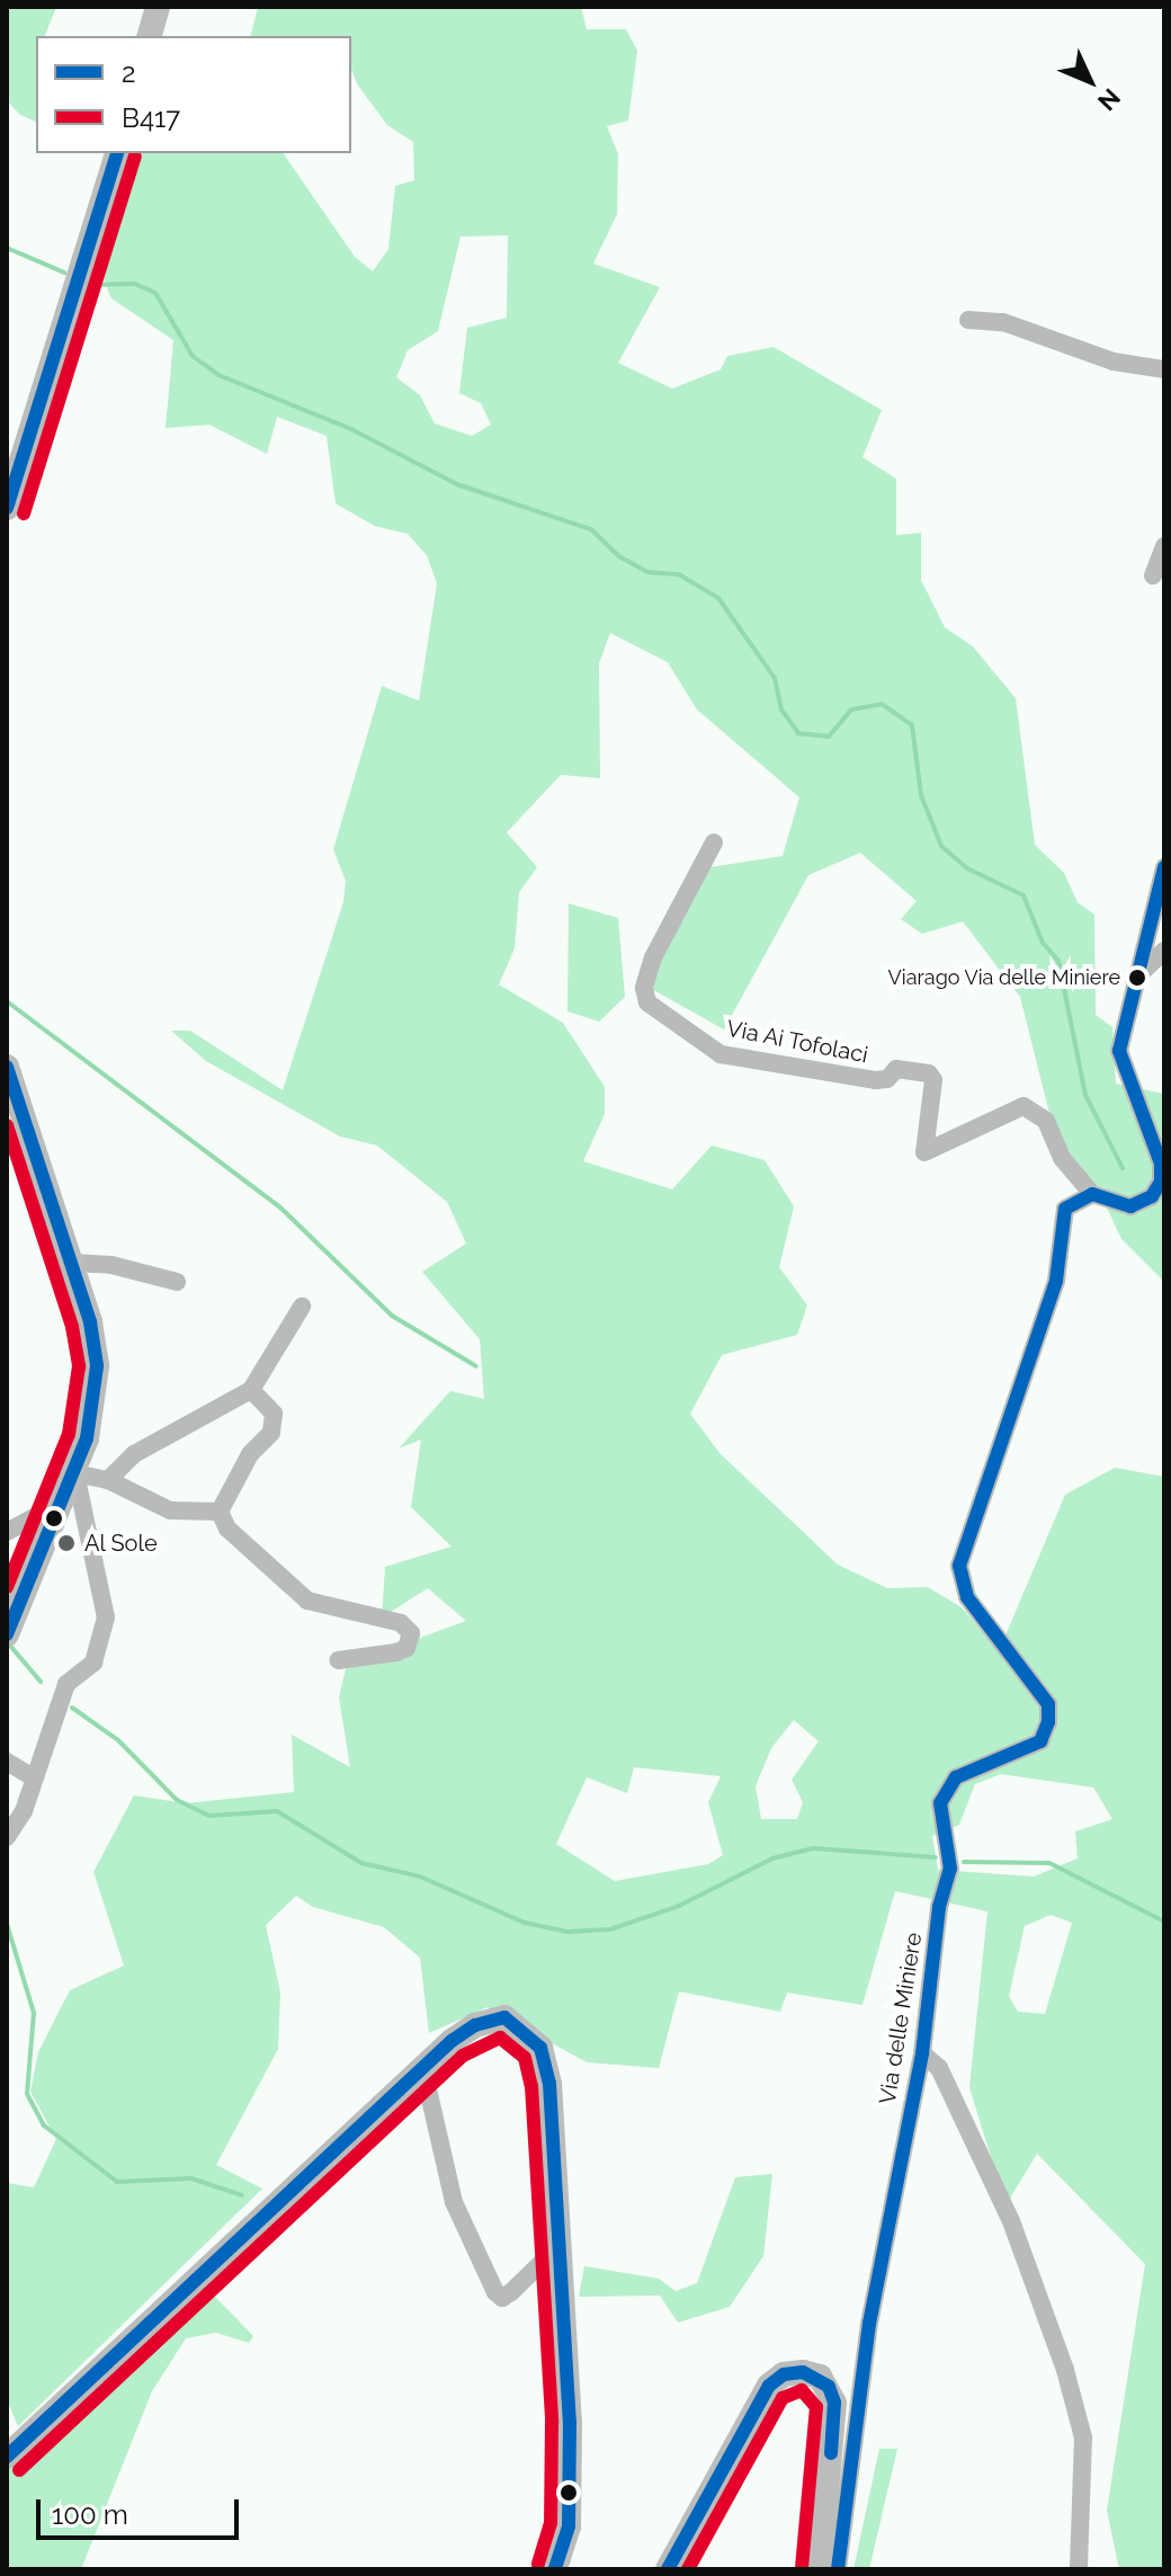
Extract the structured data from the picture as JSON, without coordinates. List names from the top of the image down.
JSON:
{
  "streets": {
    "street": ["Via Ai Tofolaci", "Via delle Miniere"]
  },
  "crossings": [
    ["Via Ai Tofolaci", "Via delle Miniere"]
  ],
  "places": ["Viarago Via delle Miniere", "Al Sole"],
  "lines": ["transit line 2", "transit line B417"],
  "legend": ["2", "B417"],
  "scale_bar": "100 m",
  "north": "bottom right"
}
